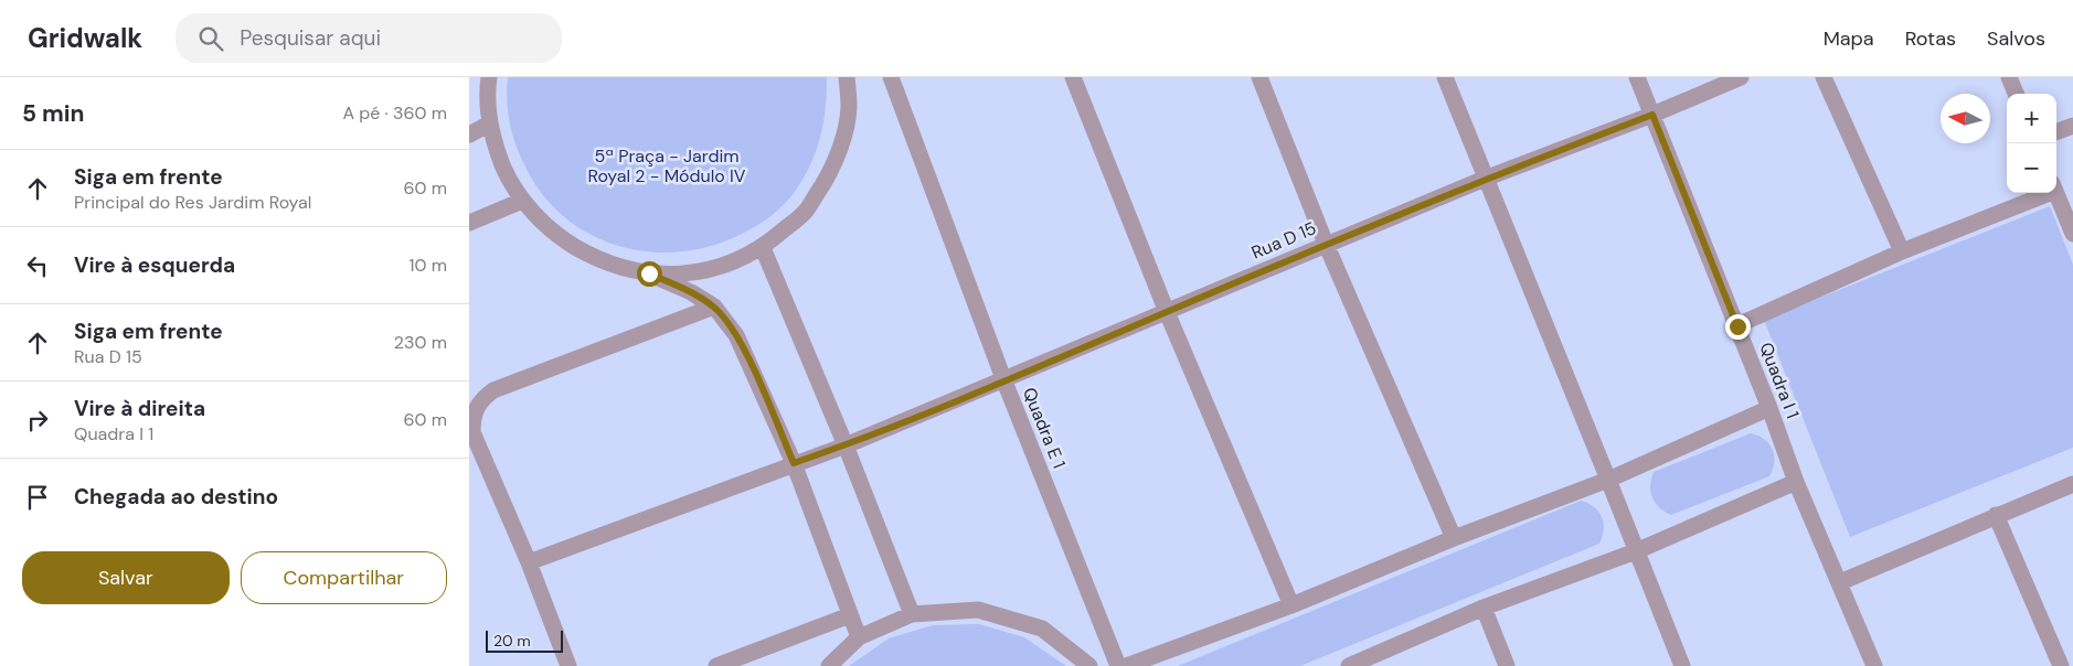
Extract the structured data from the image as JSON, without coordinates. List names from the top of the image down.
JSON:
{
  "streets": {
    "street": ["Rua D 15", "Quadra I 1", "Quadra E 1"]
  },
  "crossings": [
    ["Rua D 15", "Quadra I 1"],
    ["Rua D 15", "Quadra E 1"]
  ],
  "parks": ["5ª Praça - Jardim Royal 2 - Módulo IV"],
  "scale_bar": "20 m",
  "north": "left",
  "page": {
    "header": "Gridwalk",
    "search": "Pesquisar aqui",
    "nav": ["Mapa", "Rotas", "Salvos"],
    "heading": ["5 min", "A pé · 360 m"],
    "map_buttons": ["+", "−"],
    "list": [
      ["Siga em frente", "Principal do Res Jardim Royal", "60 m"],
      ["Vire à esquerda", "10 m"],
      ["Siga em frente", "Rua D 15", "230 m"],
      ["Vire à direita", "Quadra I 1", "60 m"],
      "Chegada ao destino"
    ],
    "buttons": ["Salvar", "Compartilhar"],
    "scale": "20 m"
  }
}
